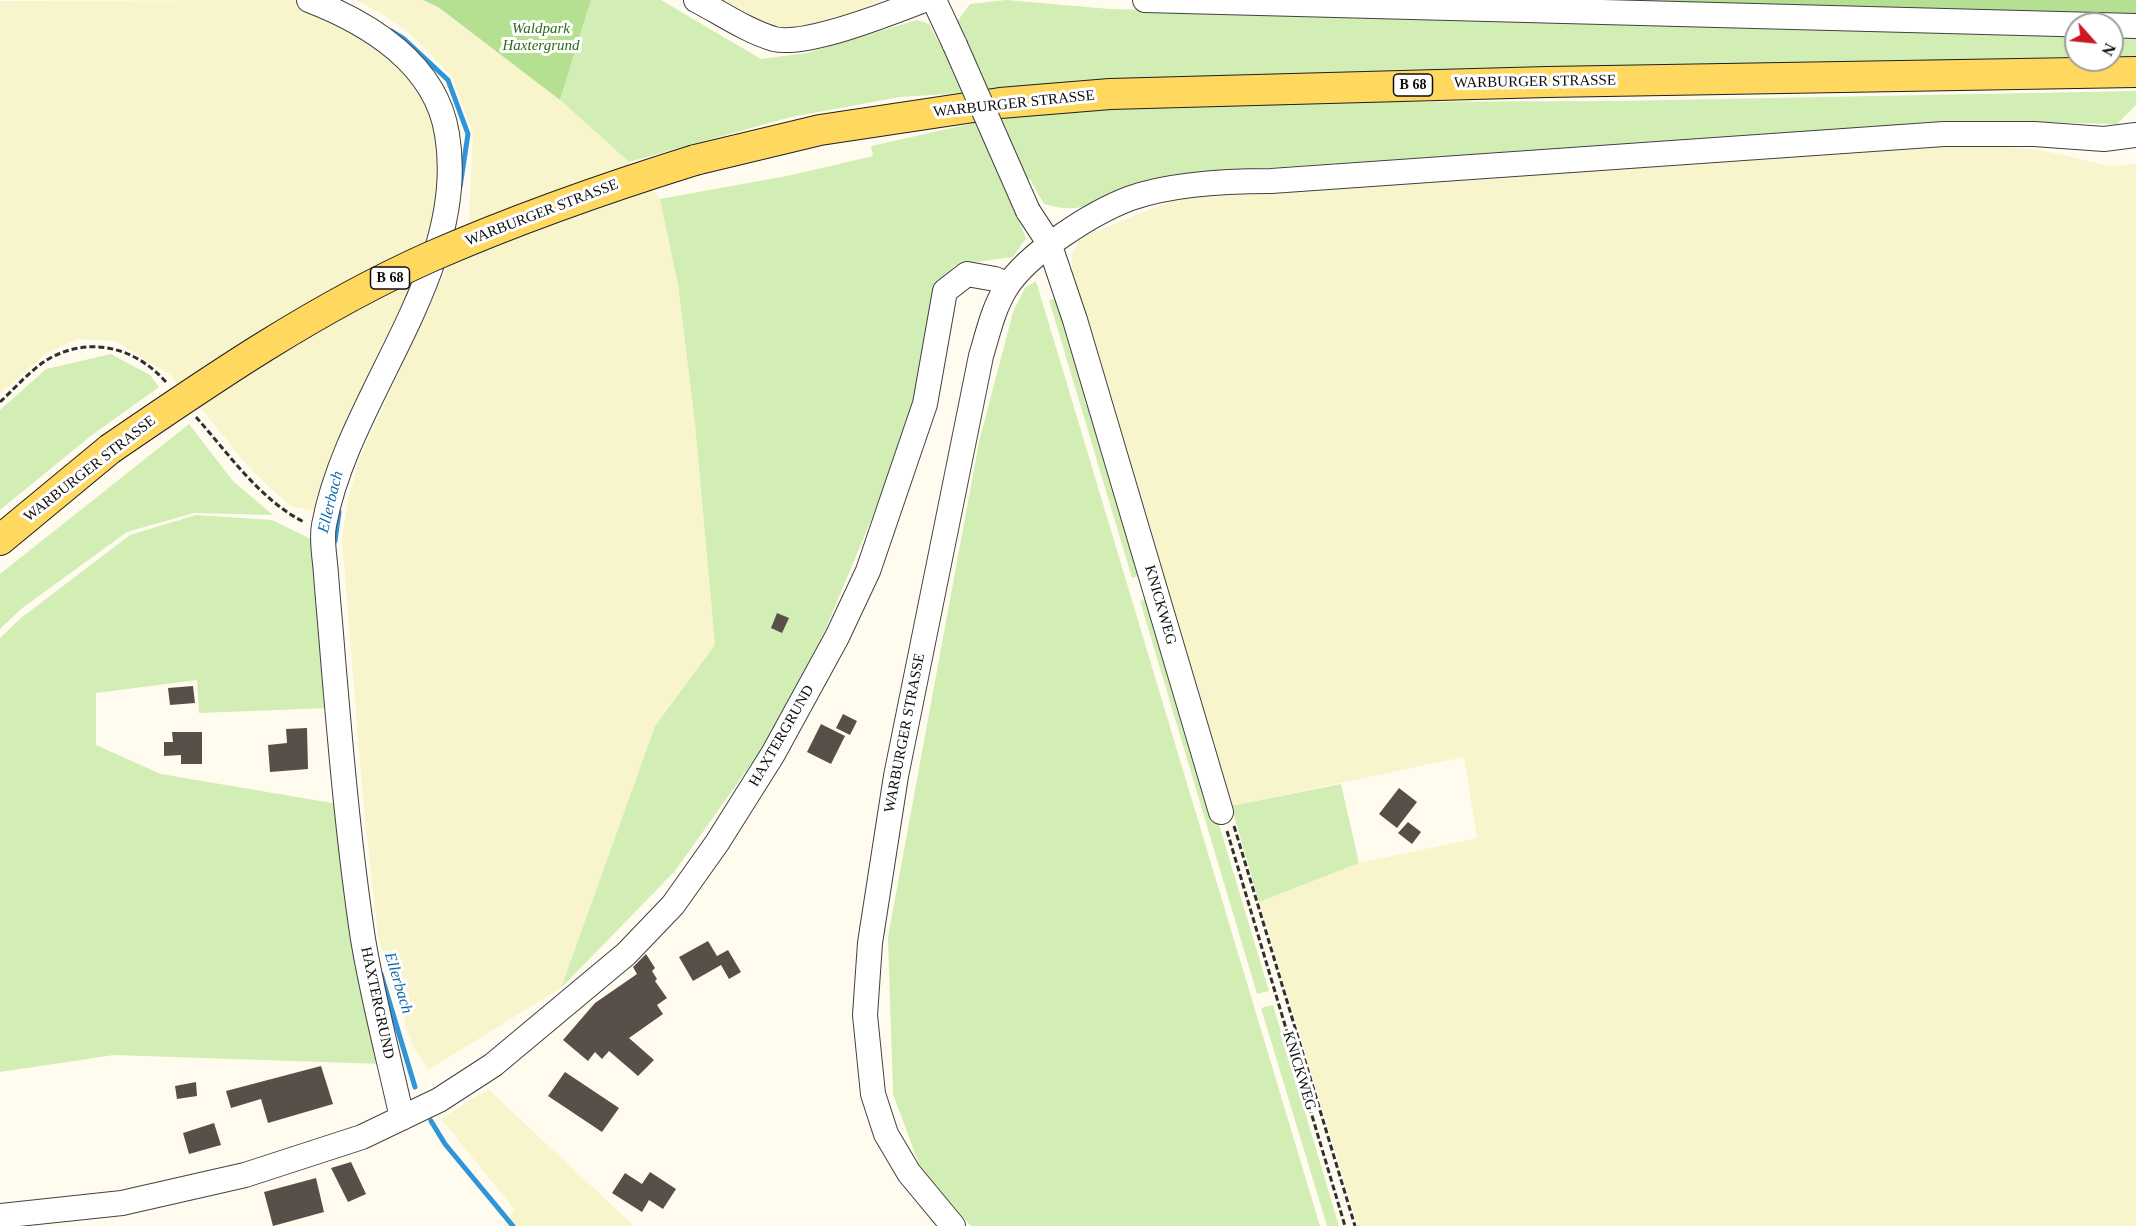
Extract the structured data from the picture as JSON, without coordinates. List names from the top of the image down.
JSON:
{
  "streets": {
    "main road": ["WARBURGER STRASSE", "B 68"],
    "street": ["KNICKWEG", "HAXTERGRUND"]
  },
  "crossings": [
    ["WARBURGER STRASSE", "KNICKWEG"],
    ["WARBURGER STRASSE", "HAXTERGRUND"]
  ],
  "water": ["Ellerbach"],
  "parks": ["Waldpark Haxtergrund"],
  "north": "bottom right"
}
